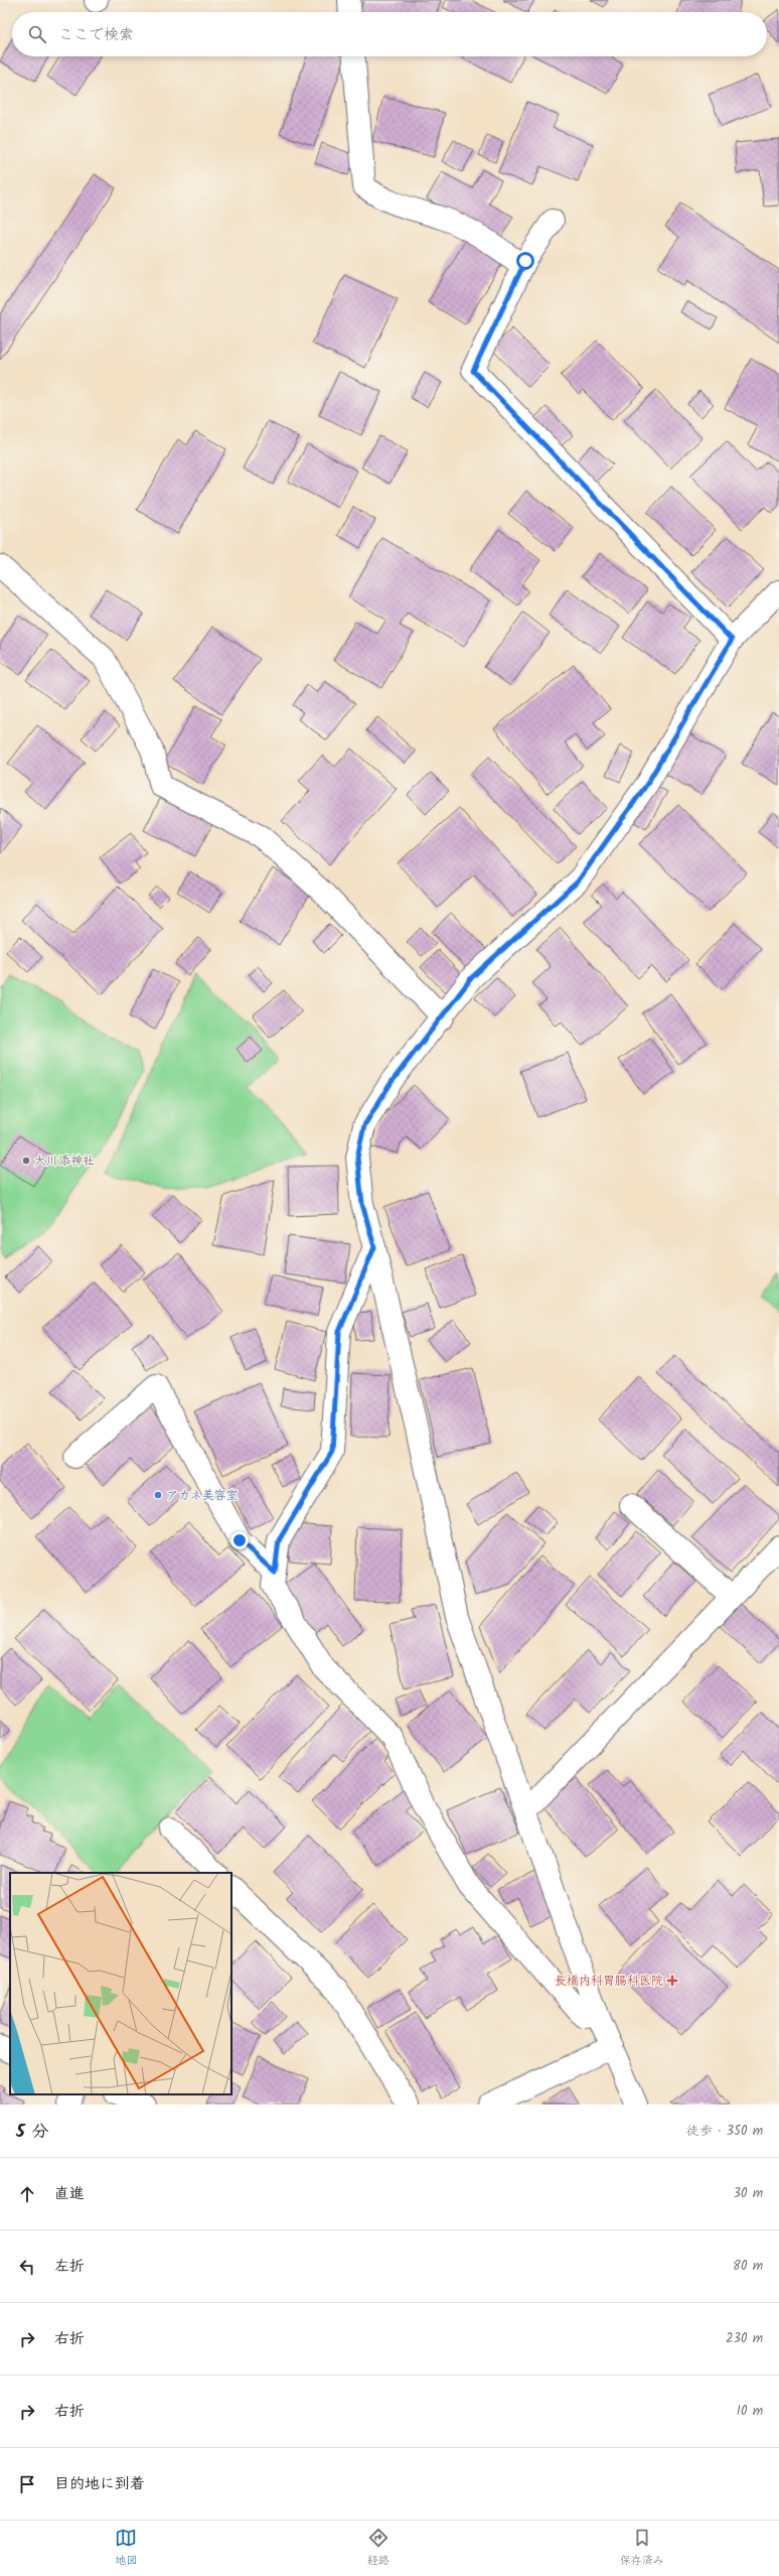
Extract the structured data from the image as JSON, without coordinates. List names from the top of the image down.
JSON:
{
  "places": {
    "other": ["大川添神社", "アカネ美容室"],
    "health": ["長橋内科胃腸科医院"]
  },
  "page": {
    "search": "ここで検索",
    "heading": ["5 分", "徒歩 · 350 m"],
    "list": [
      ["直進", "30 m"],
      ["左折", "80 m"],
      ["右折", "230 m"],
      ["右折", "10 m"],
      "目的地に到着"
    ],
    "nav": ["地図", "経路", "保存済み"]
  }
}
